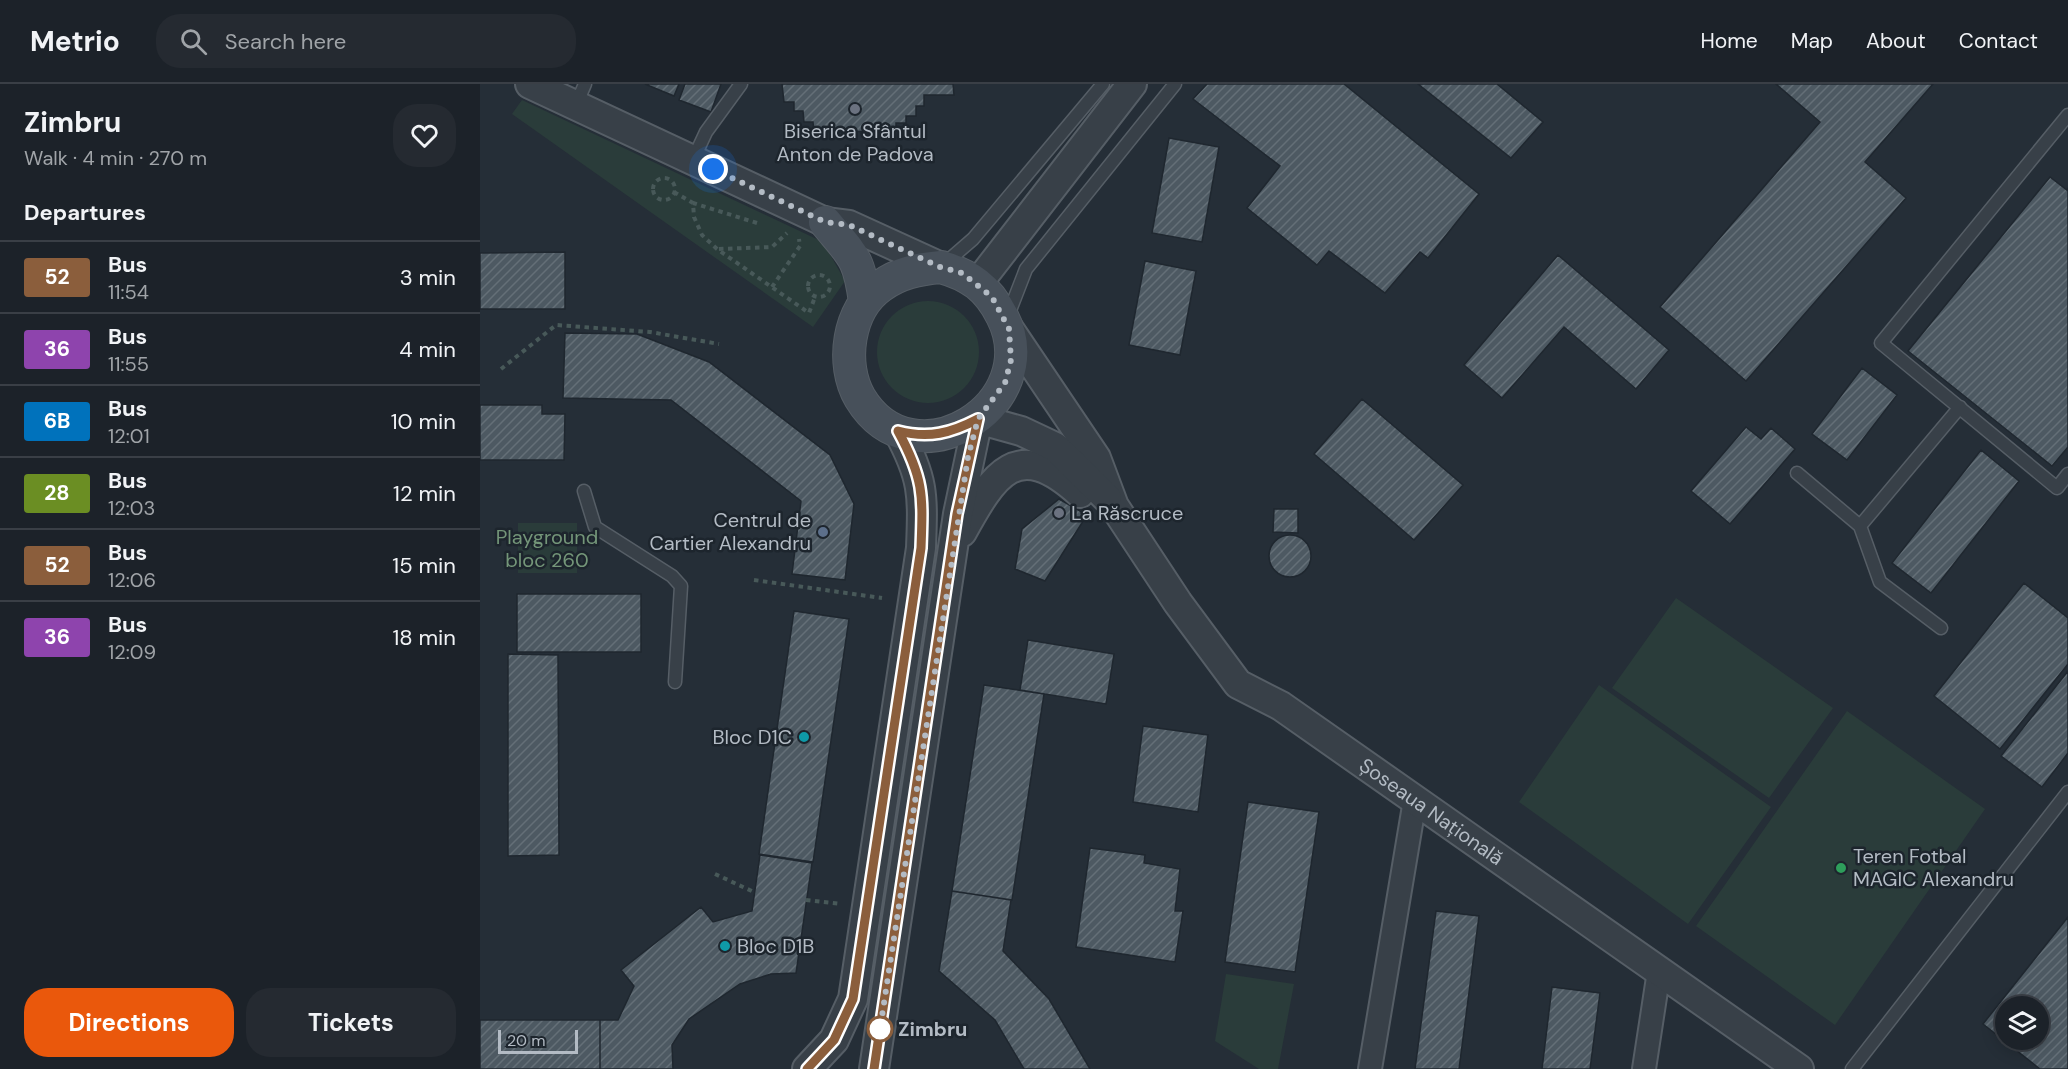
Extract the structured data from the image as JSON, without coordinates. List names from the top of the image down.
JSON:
{
  "streets": {
    "street": ["Șoseaua Națională"]
  },
  "parks": ["Playground bloc 260"],
  "places": [
    "Biserica Sfântul Anton de Padova",
    "La Răscruce",
    "Centrul de Cartier Alexandru",
    "Bloc D1C",
    "Teren Fotbal MAGIC Alexandru",
    "Bloc D1B",
    "Zimbru"
  ],
  "lines": ["bus line 52"],
  "scale_bar": "20 m",
  "page": {
    "header": "Metrio",
    "search": "Search here",
    "nav": [
      "Home",
      "Map",
      "About",
      "Contact"
    ],
    "heading": [
      ["Zimbru", "Walk · 4 min · 270 m"],
      "Departures"
    ],
    "list": [
      {
        "mark": "52",
        "name": "Bus",
        "note": "11:54",
        "value": "3 min"
      },
      {
        "mark": "36",
        "name": "Bus",
        "note": "11:55",
        "value": "4 min"
      },
      {
        "mark": "6B",
        "name": "Bus",
        "note": "12:01",
        "value": "10 min"
      },
      {
        "mark": "28",
        "name": "Bus",
        "note": "12:03",
        "value": "12 min"
      },
      {
        "mark": "52",
        "name": "Bus",
        "note": "12:06",
        "value": "15 min"
      },
      {
        "mark": "36",
        "name": "Bus",
        "note": "12:09",
        "value": "18 min"
      }
    ],
    "buttons": ["Directions", "Tickets"],
    "scale": "20 m"
  }
}
